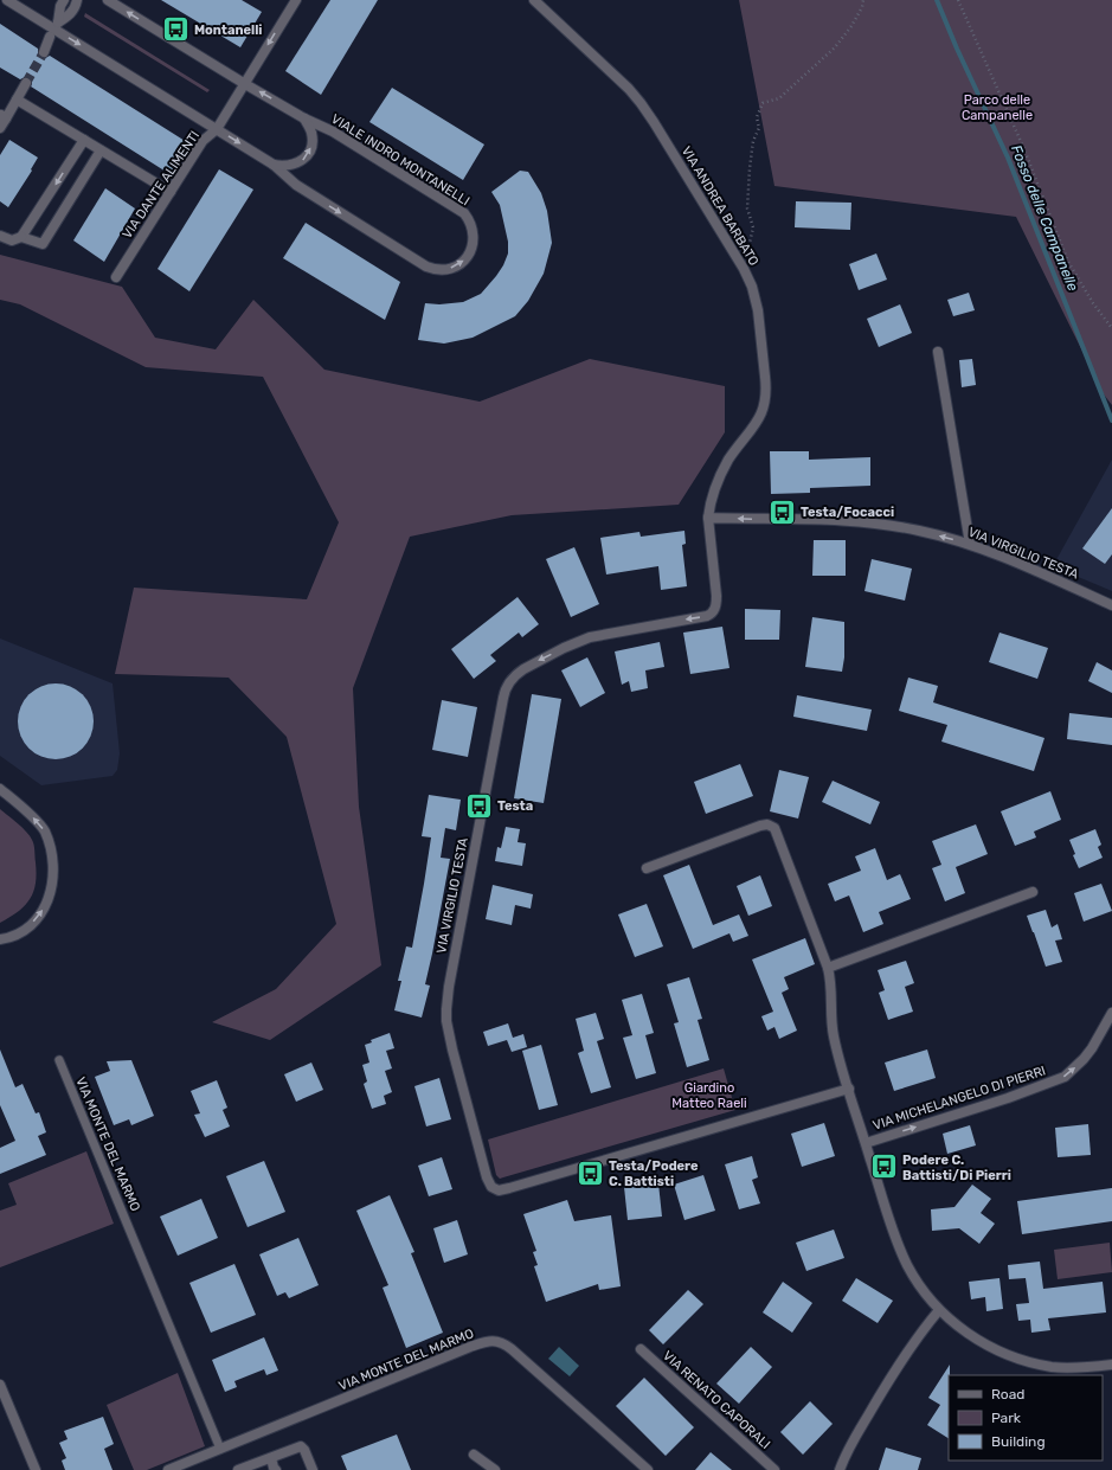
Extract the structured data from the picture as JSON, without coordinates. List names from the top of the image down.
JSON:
{
  "streets": {
    "street": [
      "VIALE INDRO MONTANELLI",
      "VIA DANTE ALIMENTI",
      "VIA ANDREA BARBATO",
      "VIA VIRGILIO TESTA",
      "VIA MICHELANGELO DI PIERRI",
      "VIA MONTE DEL MARMO",
      "VIA RENATO CAPORALI"
    ]
  },
  "crossings": [
    ["VIALE INDRO MONTANELLI", "VIA DANTE ALIMENTI"],
    ["VIA ANDREA BARBATO", "VIA VIRGILIO TESTA"]
  ],
  "one_way": ["VIA MICHELANGELO DI PIERRI"],
  "water": ["Fosso delle Campanelle"],
  "parks": ["Parco delle Campanelle", "Giardino Matteo Raeli"],
  "places": {
    "bus stop": [
      "Montanelli",
      "Testa/Focacci",
      "Testa",
      "Podere C. Battisti/Di Pierri",
      "Testa/Podere C. Battisti"
    ]
  },
  "legend": ["Road", "Park", "Building"]
}
